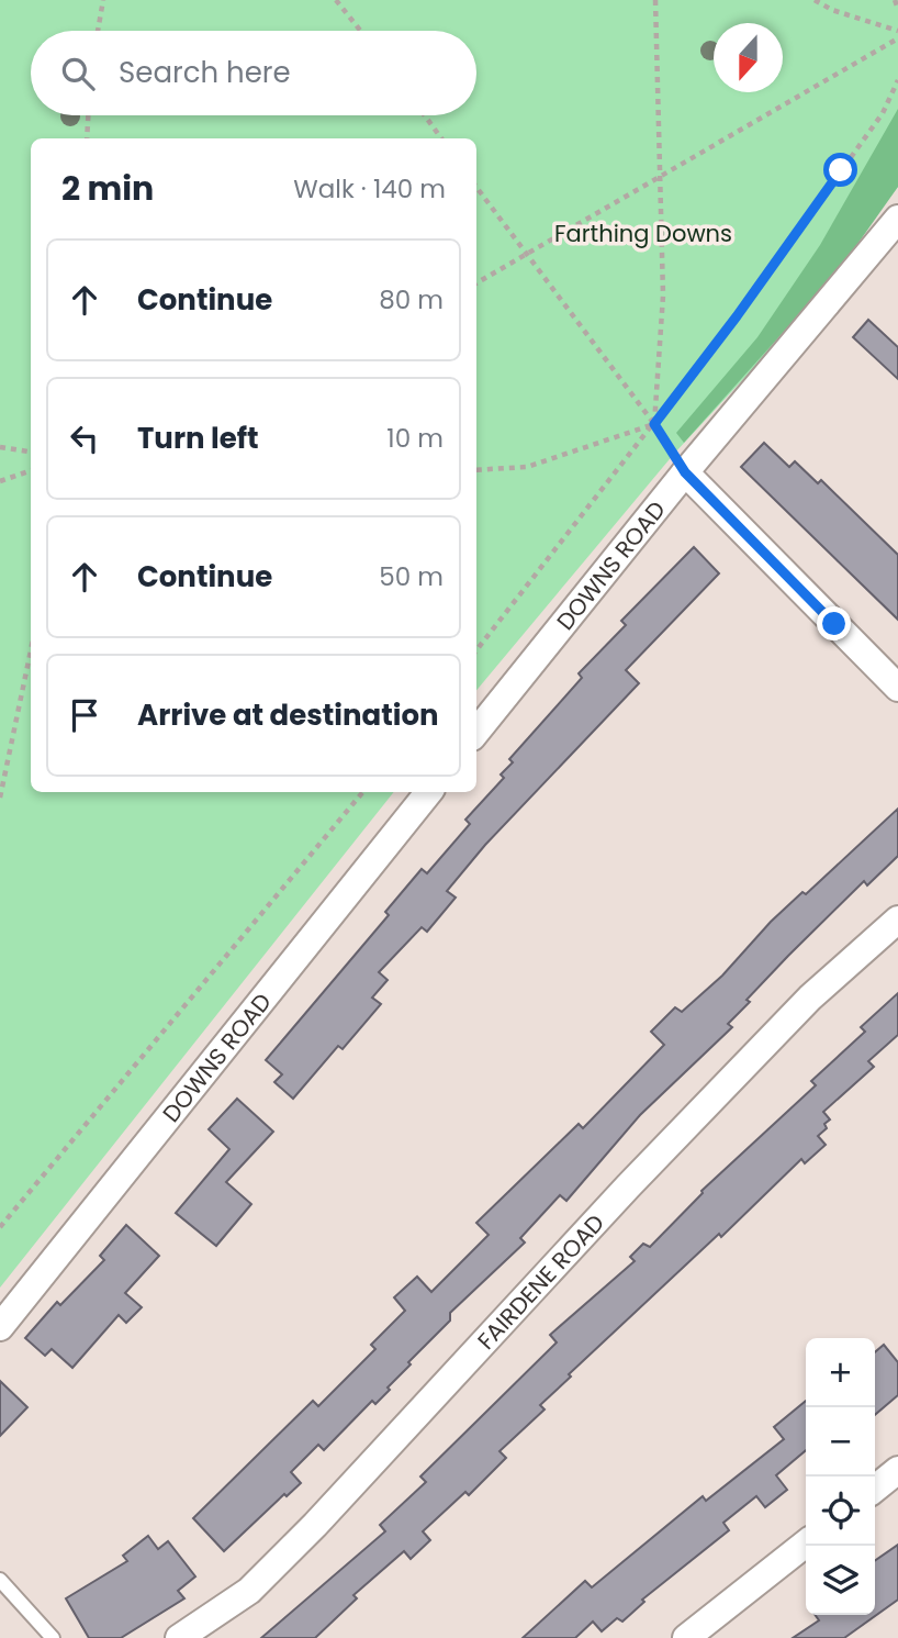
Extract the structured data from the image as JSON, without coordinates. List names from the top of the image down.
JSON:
{
  "streets": {
    "street": ["DOWNS ROAD", "FAIRDENE ROAD"]
  },
  "parks": ["Farthing Downs"],
  "north": "bottom",
  "page": {
    "search": "Search here",
    "heading": ["2 min", "Walk · 140 m"],
    "list": [
      ["Continue", "80 m"],
      ["Turn left", "10 m"],
      ["Continue", "50 m"],
      "Arrive at destination"
    ],
    "map_buttons": ["+", "−"]
  }
}
